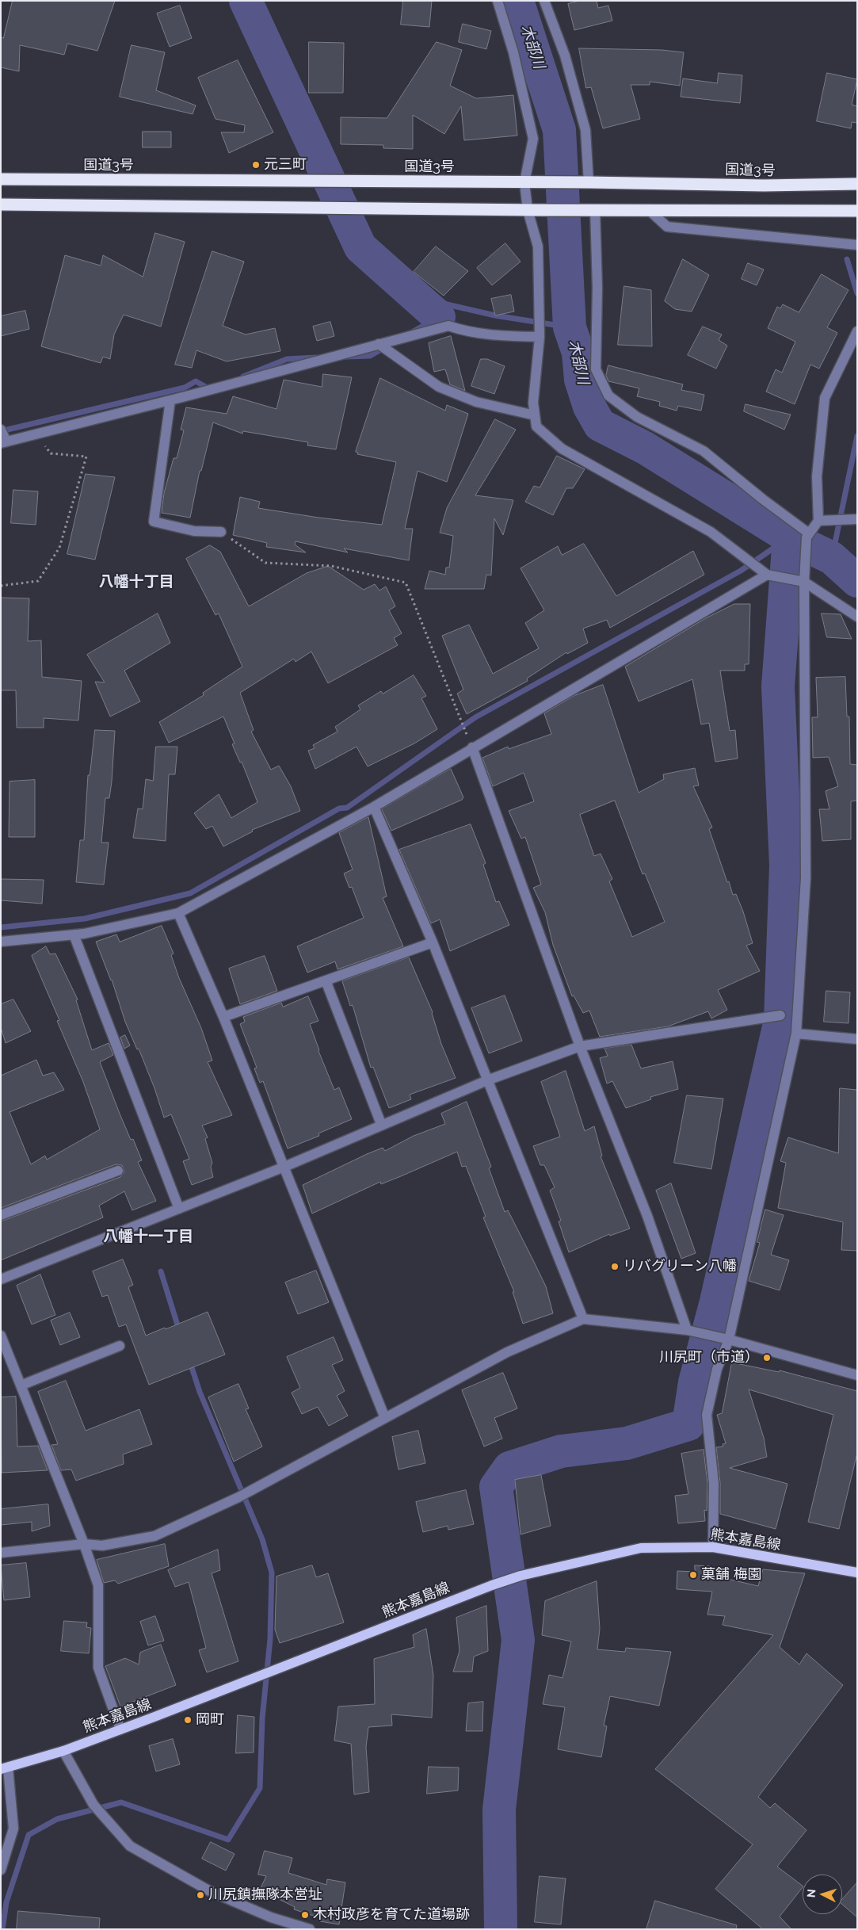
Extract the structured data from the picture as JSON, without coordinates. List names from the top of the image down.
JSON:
{
  "streets": {
    "highway": ["国道3号"],
    "main road": ["熊本嘉島線"]
  },
  "districts": ["八幡十丁目", "八幡十一丁目"],
  "water": ["木部川"],
  "places": [
    "元三町",
    "リバグリーン八幡",
    "川尻町（市道）",
    "菓舗 梅園",
    "岡町",
    "川尻鎮撫隊本営址",
    "木村政彦を育てた道場跡"
  ],
  "north": "left"
}
